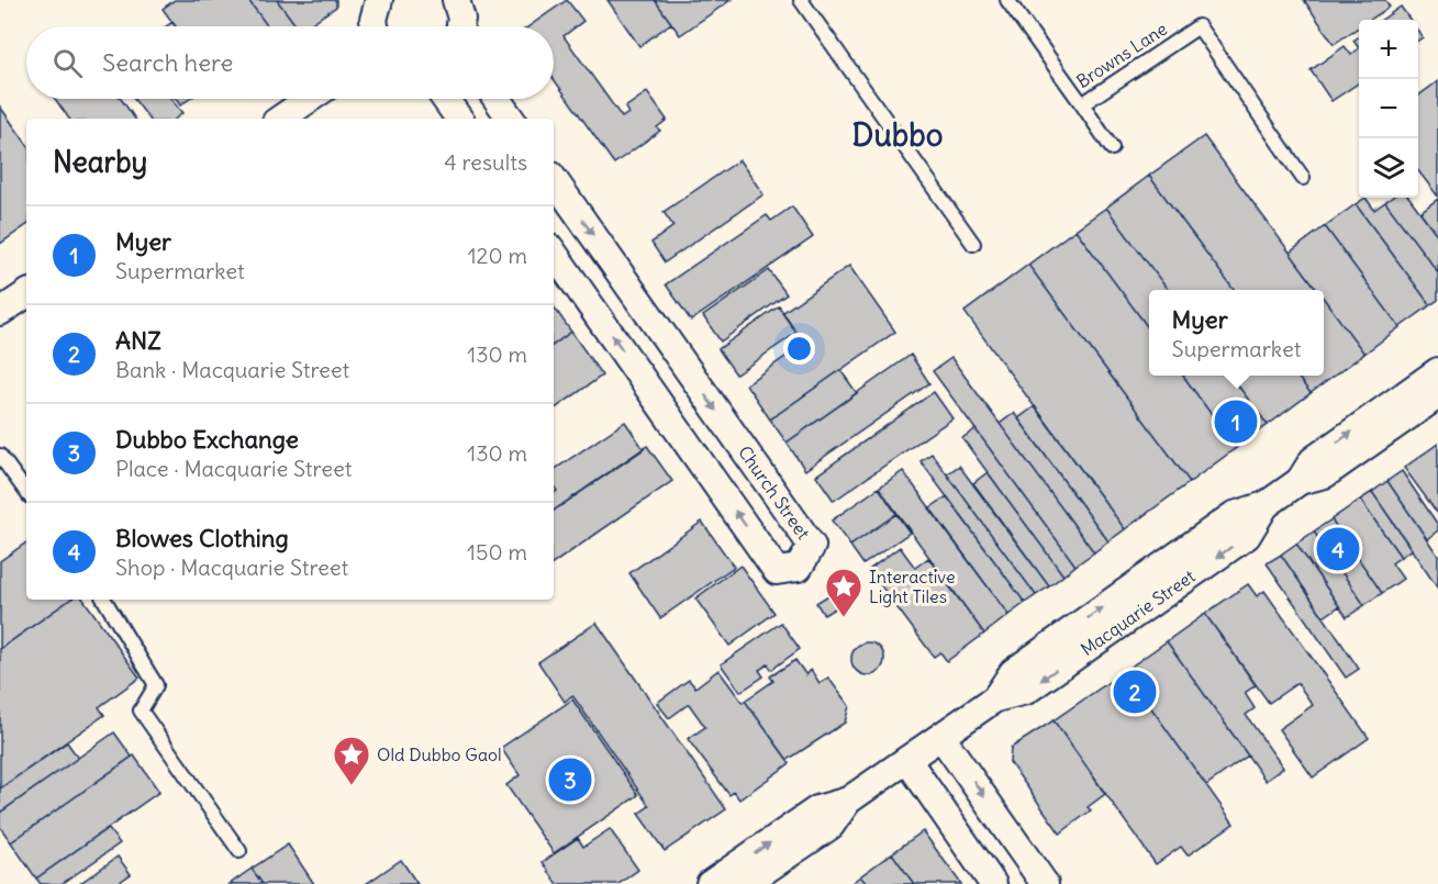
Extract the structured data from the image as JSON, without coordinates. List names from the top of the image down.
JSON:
{
  "streets": {
    "street": ["Church Street", "Macquarie Street"],
    "lane": ["Browns Lane"]
  },
  "districts": ["Dubbo"],
  "places": {
    "place": ["Interactive Light Tiles", "Old Dubbo Gaol"]
  },
  "page": {
    "map_buttons": ["+", "−"],
    "search": "Search here",
    "heading": ["Nearby", "4 results"],
    "list": [
      {
        "mark": "1",
        "name": "Myer",
        "note": "Supermarket",
        "value": "120 m"
      },
      {
        "mark": "2",
        "name": "ANZ",
        "note": "Bank · Macquarie Street",
        "value": "130 m"
      },
      {
        "mark": "3",
        "name": "Dubbo Exchange",
        "note": "Place · Macquarie Street",
        "value": "130 m"
      },
      {
        "mark": "4",
        "name": "Blowes Clothing",
        "note": "Shop · Macquarie Street",
        "value": "150 m"
      }
    ],
    "popup": ["Myer", "Supermarket"],
    "pins": [
      "1",
      "4",
      "2",
      "3"
    ]
  }
}
